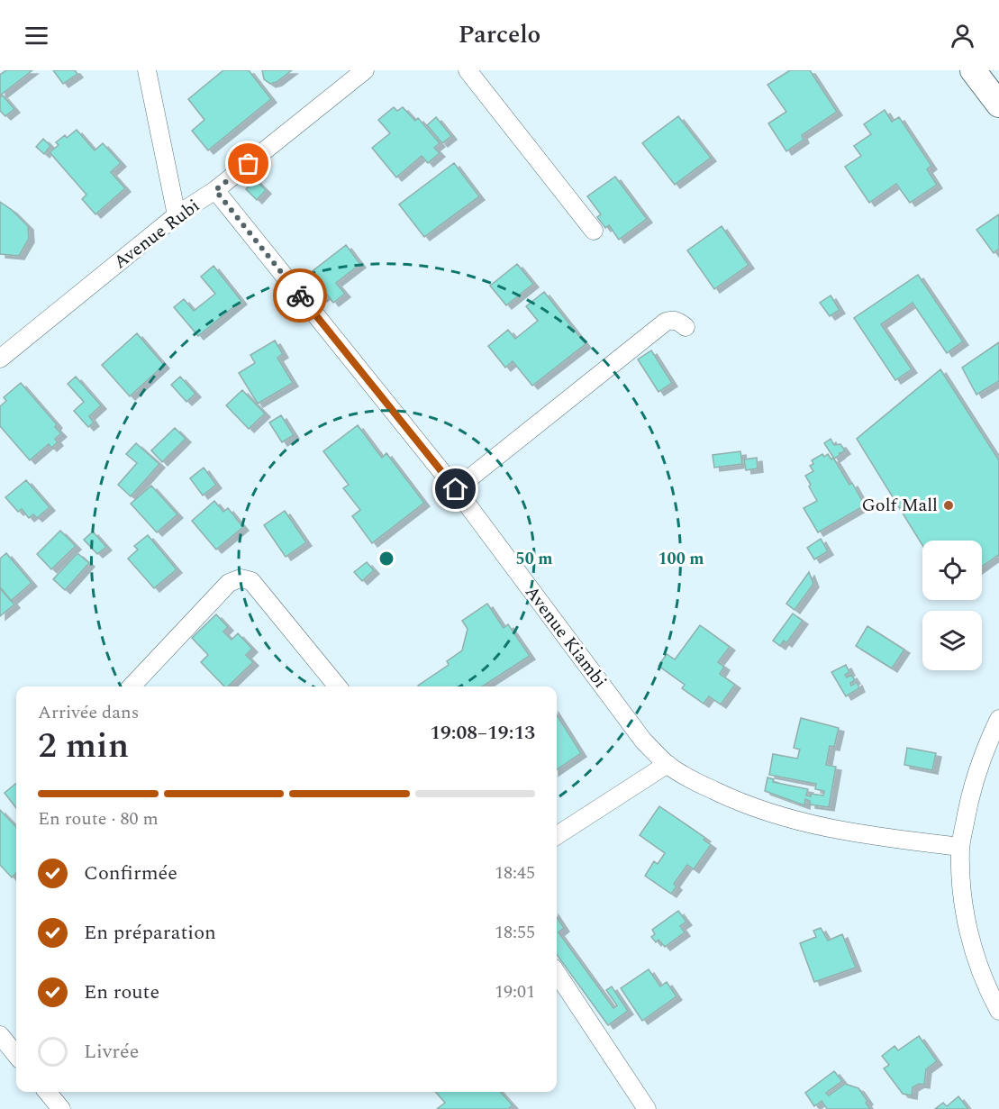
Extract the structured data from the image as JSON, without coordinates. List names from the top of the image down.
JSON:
{
  "streets": {
    "street": ["Avenue Rubi", "Avenue Kiambi"]
  },
  "crossings": [
    ["Avenue Rubi", "Avenue Kiambi"]
  ],
  "places": ["Golf Mall"],
  "page": {
    "header": "Parcelo",
    "heading": ["2 min", "Arrivée dans", "19:08–19:13"],
    "bar": "En route · 80 m",
    "list": [
      ["Confirmée", "18:45"],
      ["En préparation", "18:55"],
      ["En route", "19:01"],
      "Livrée"
    ]
  },
  "rings": ["50 m", "100 m"]
}
